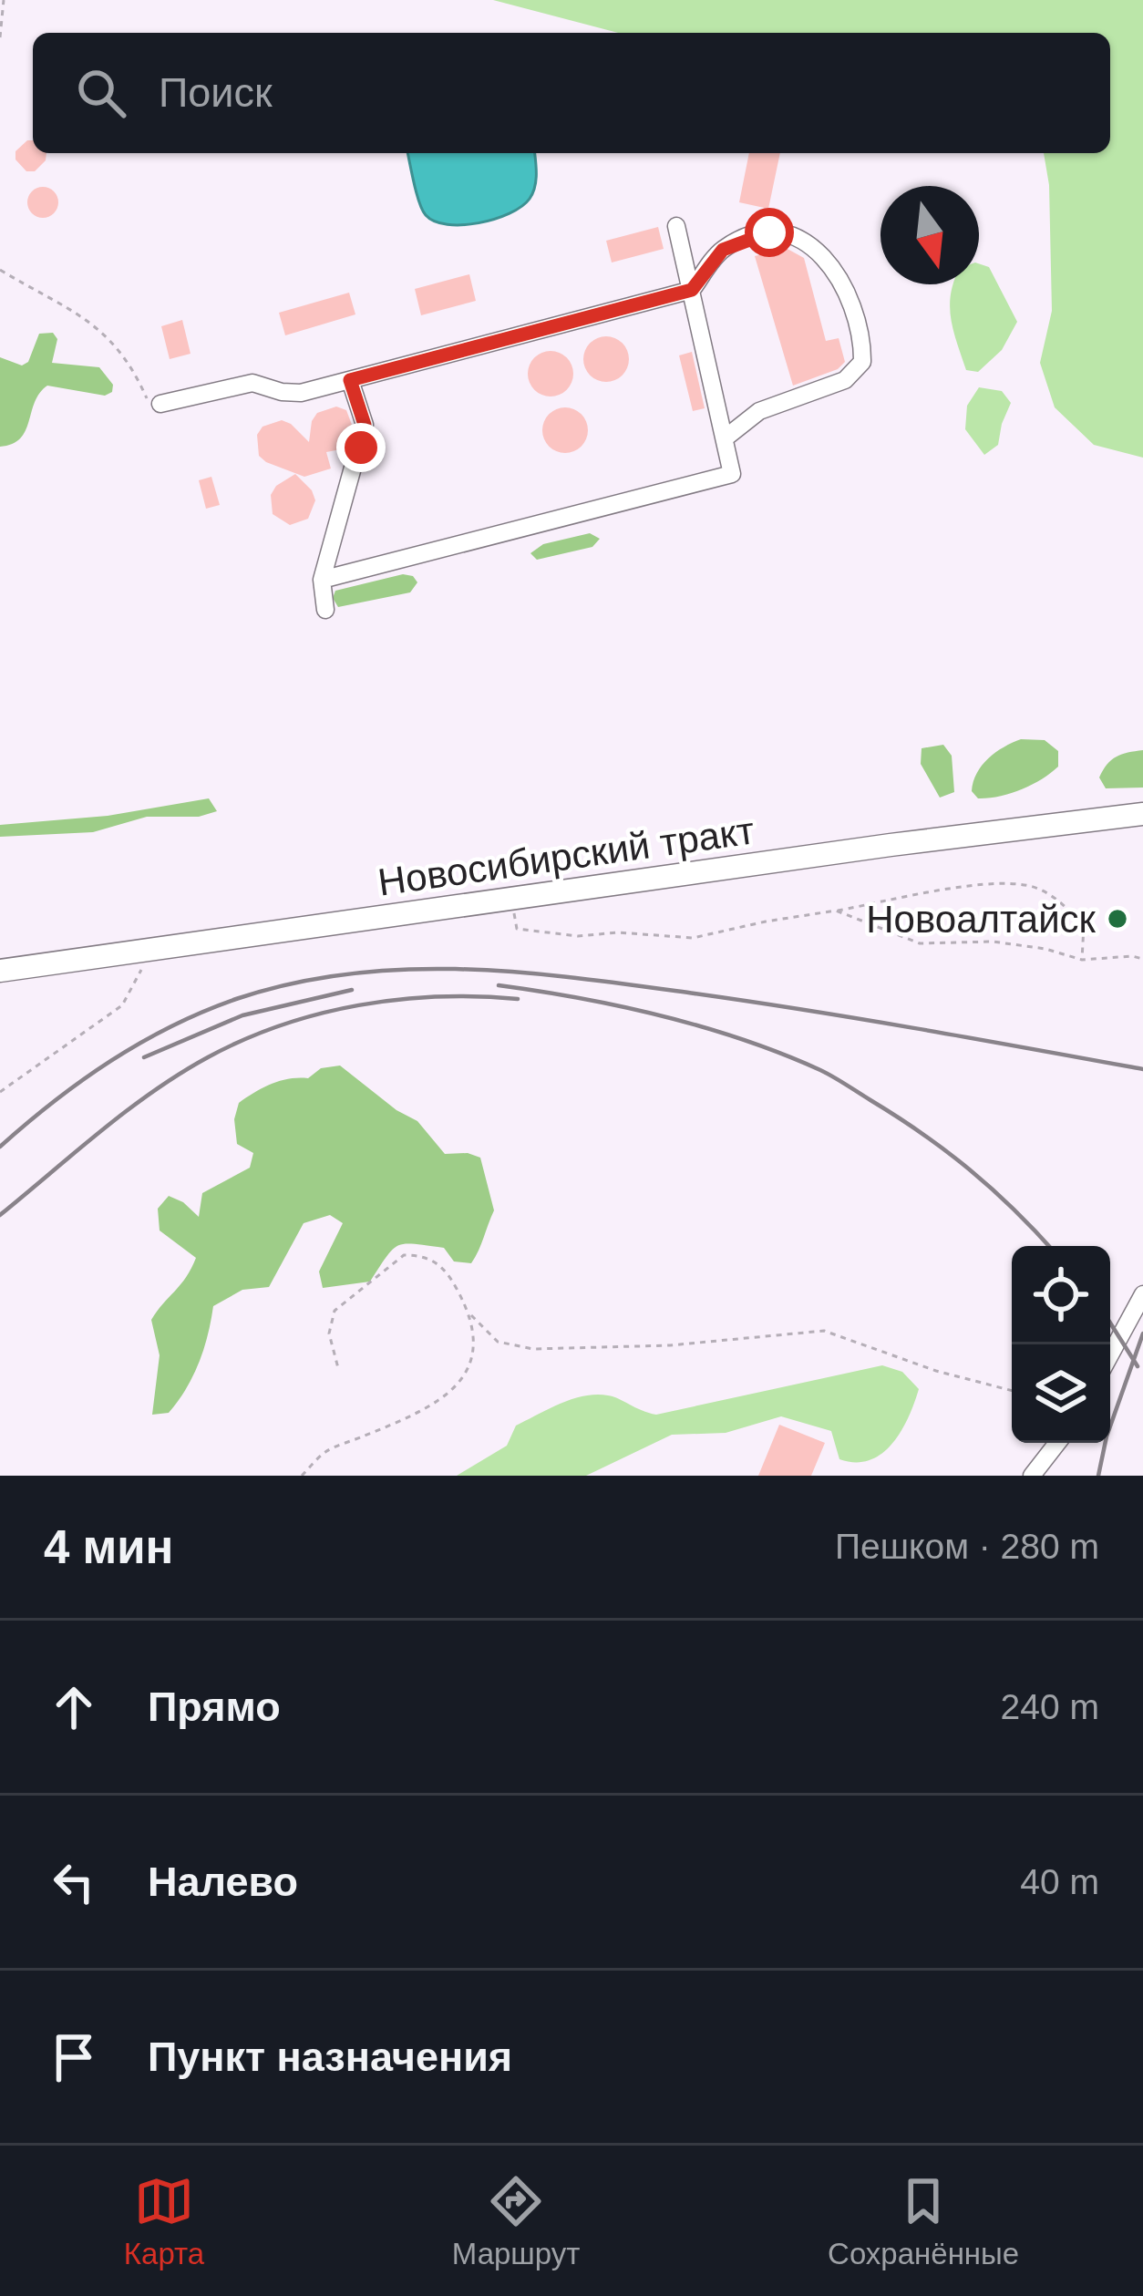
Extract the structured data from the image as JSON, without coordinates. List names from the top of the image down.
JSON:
{
  "streets": {
    "main road": ["Новосибирский тракт"]
  },
  "places": ["Новоалтайск"],
  "north": "bottom",
  "page": {
    "search": "Поиск",
    "heading": ["4 мин", "Пешком · 280 m"],
    "list": [
      ["Прямо", "240 m"],
      ["Налево", "40 m"],
      "Пункт назначения"
    ],
    "nav": ["Карта", "Маршрут", "Сохранённые"]
  }
}
